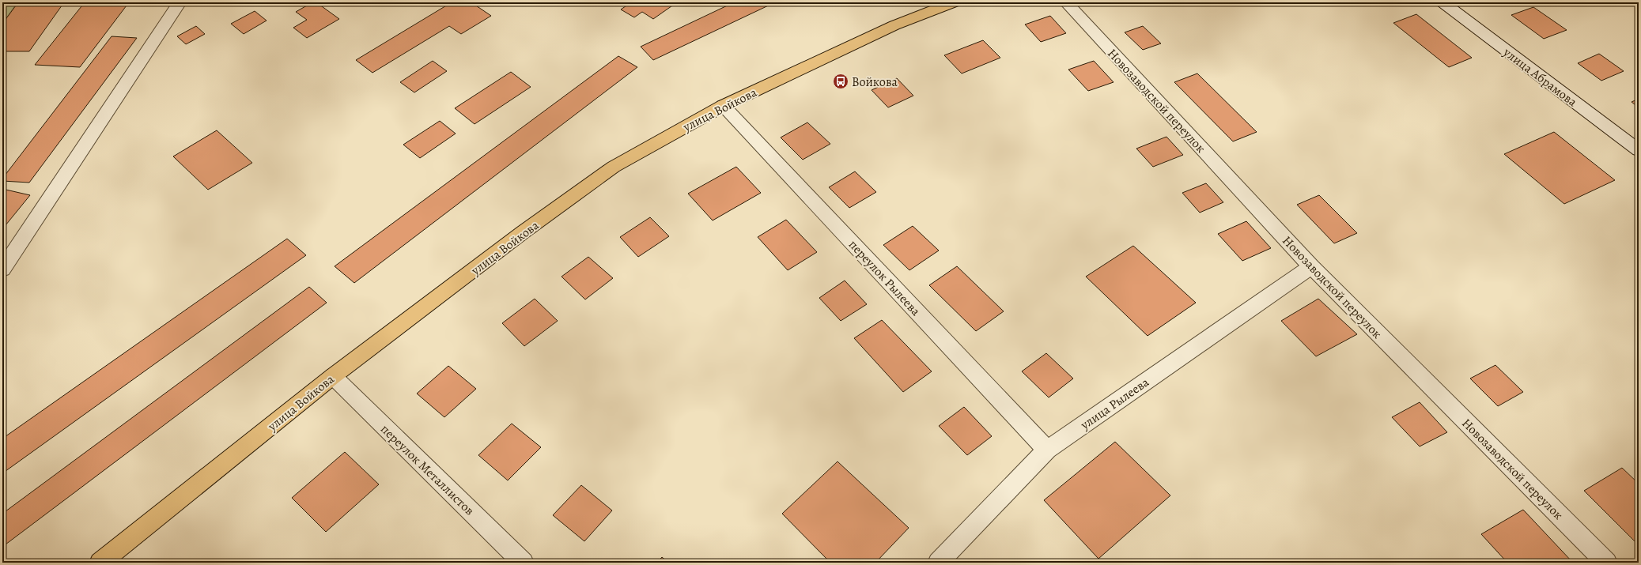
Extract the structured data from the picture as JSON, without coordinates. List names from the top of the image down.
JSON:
{
  "streets": {
    "main road": ["улица Войкова"],
    "street": [
      "улица Абрамова",
      "Новозаводской переулок",
      "переулок Рылеева",
      "улица Рылеева",
      "переулок Металлистов"
    ]
  },
  "crossings": [
    ["Новозаводской переулок", "улица Рылеева"],
    ["улица Войкова", "переулок Рылеева"],
    ["улица Войкова", "переулок Металлистов"],
    ["переулок Рылеева", "улица Рылеева"]
  ],
  "places": {
    "bus stop": ["Войкова"]
  }
}
